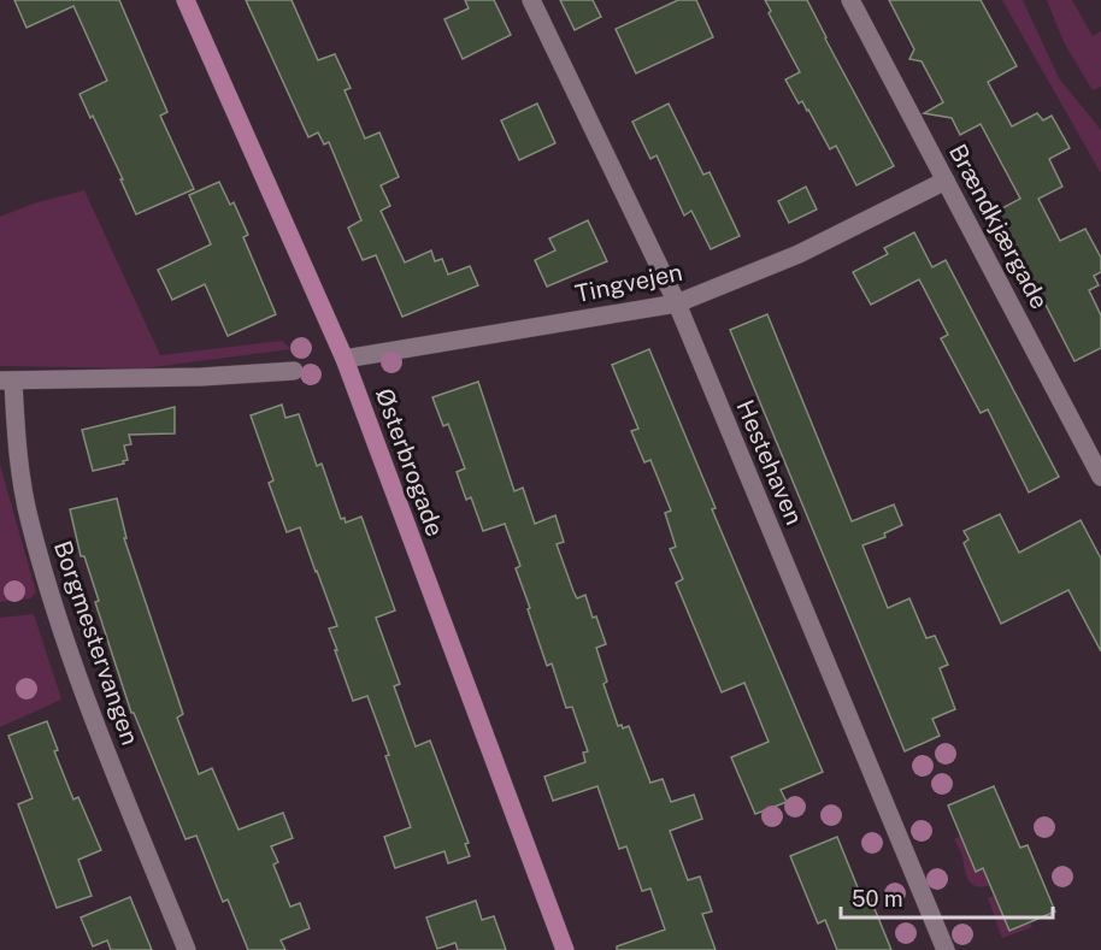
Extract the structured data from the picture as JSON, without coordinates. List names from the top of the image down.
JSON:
{
  "streets": {
    "main road": ["Østerbrogade"],
    "street": [
      "Brændkjærgade",
      "Tingvejen",
      "Hestehaven",
      "Borgmestervangen"
    ]
  },
  "crossings": [
    ["Brændkjærgade", "Tingvejen"],
    ["Tingvejen", "Østerbrogade"],
    ["Tingvejen", "Hestehaven"]
  ],
  "scale_bar": "50 m"
}
